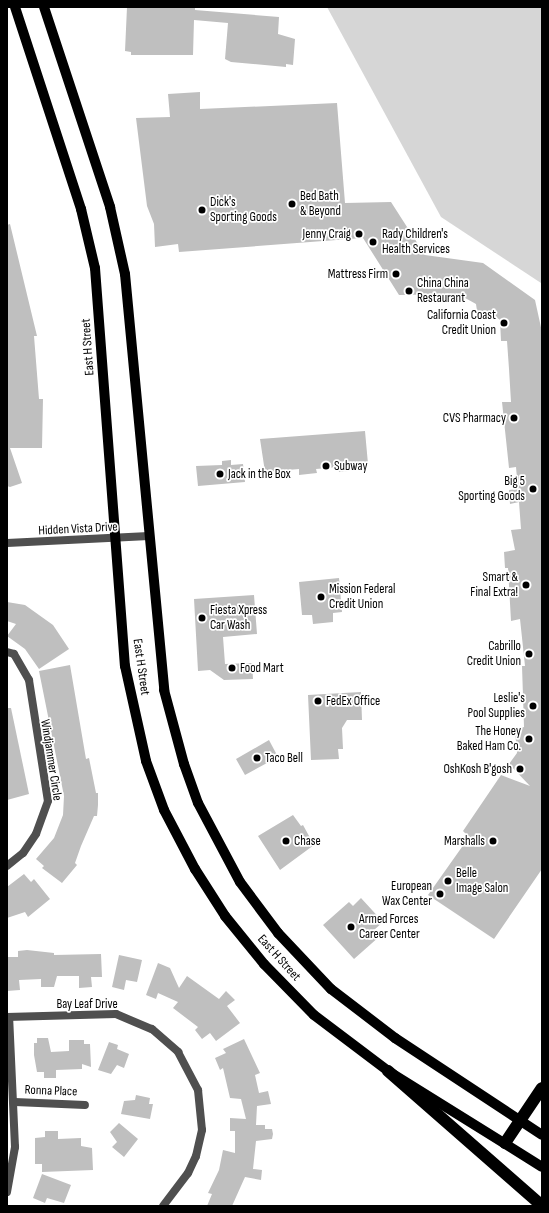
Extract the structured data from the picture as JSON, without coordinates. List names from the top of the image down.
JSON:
{
  "streets": {
    "main road": ["East H Street"],
    "street": [
      "Hidden Vista Drive",
      "Windjammer Circle",
      "Bay Leaf Drive",
      "Ronna Place"
    ]
  },
  "crossings": [
    ["East H Street", "Hidden Vista Drive"]
  ],
  "places": [
    "Bed Bath & Beyond",
    "Dick's Sporting Goods",
    "Jenny Craig",
    "Rady Children's Health Services",
    "Mattress Firm",
    "China China Restaurant",
    "California Coast Credit Union",
    "CVS Pharmacy",
    "Subway",
    "Jack in the Box",
    "Big 5 Sporting Goods",
    "Smart & Final Extra!",
    "Mission Federal Credit Union",
    "Fiesta Xpress Car Wash",
    "Cabrillo Credit Union",
    "Food Mart",
    "FedEx Office",
    "Leslie's Pool Supplies",
    "The Honey Baked Ham Co.",
    "Taco Bell",
    "OshKosh B'gosh",
    "Chase",
    "Marshalls",
    "Belle Image Salon",
    "European Wax Center",
    "Armed Forces Career Center"
  ]
}
